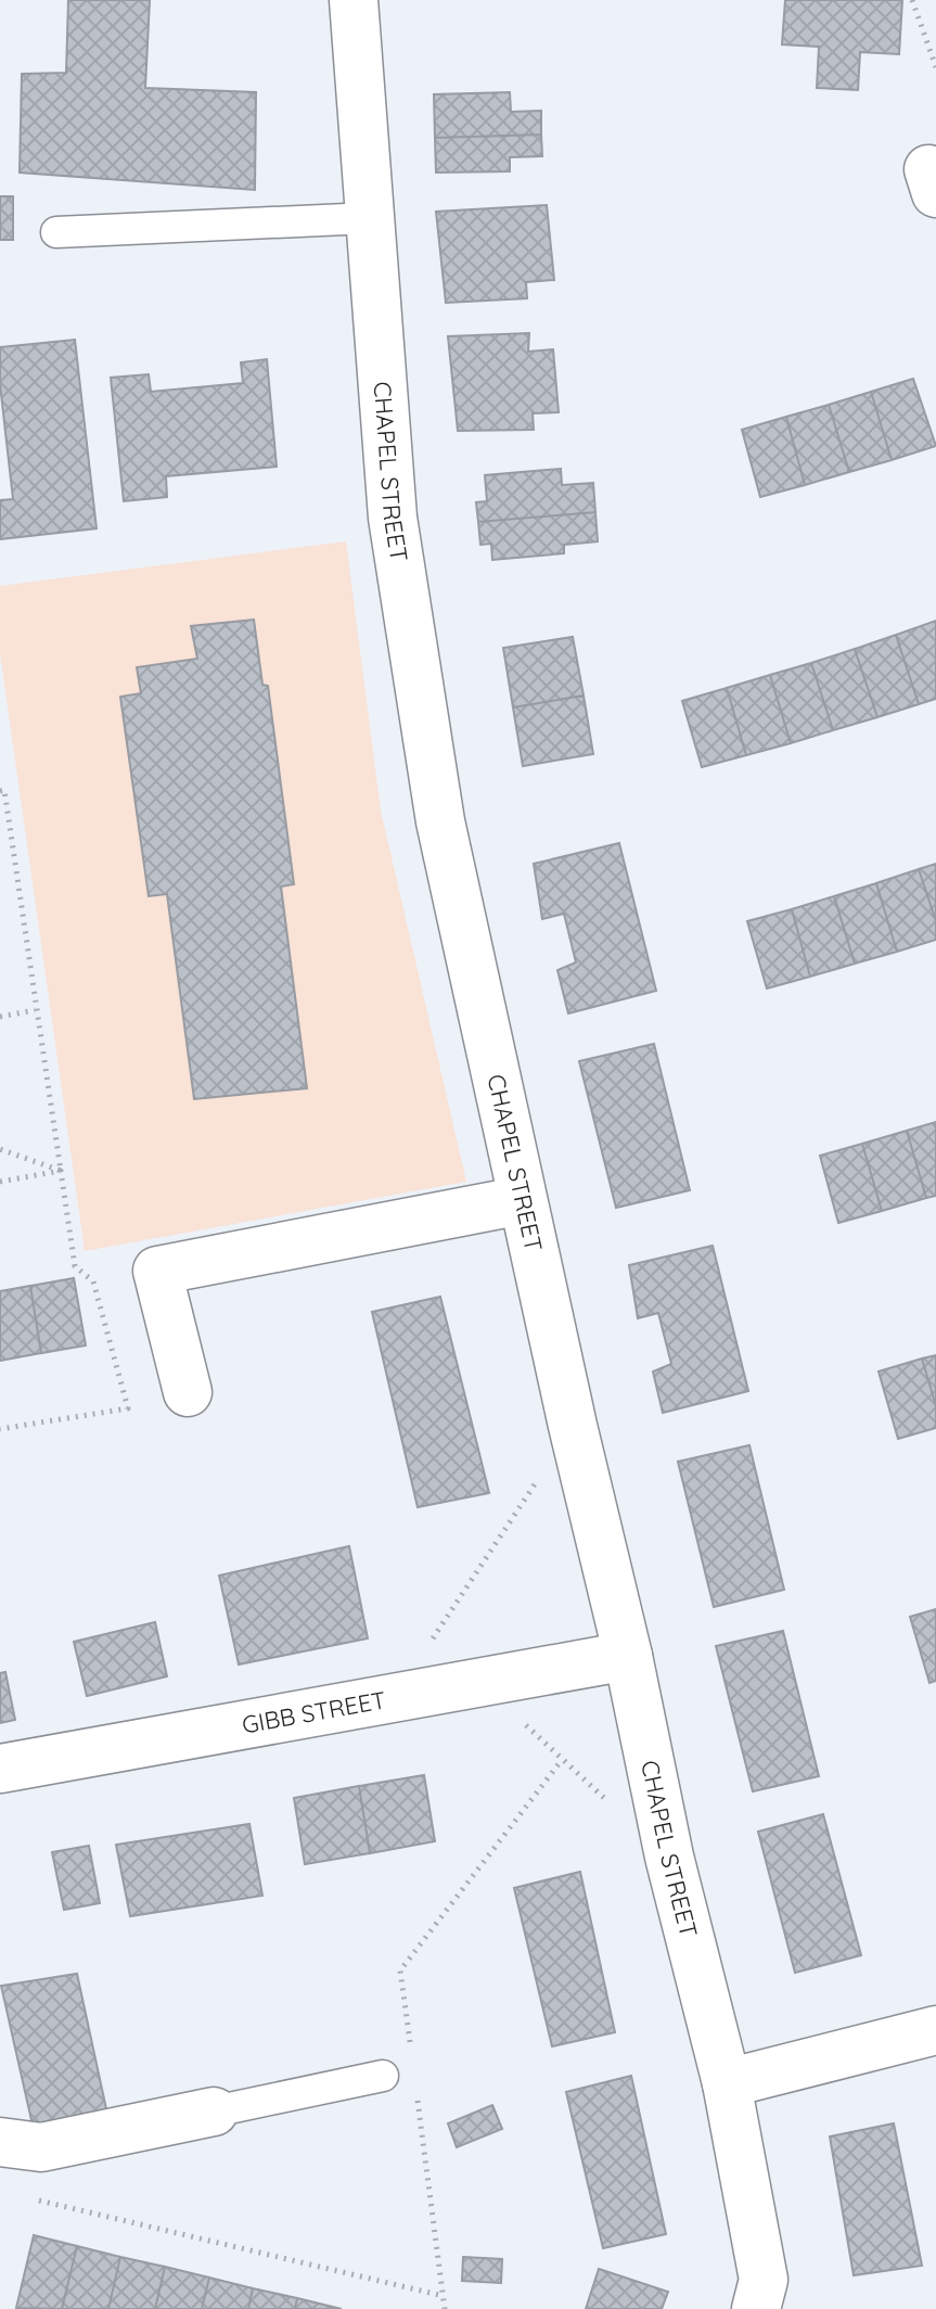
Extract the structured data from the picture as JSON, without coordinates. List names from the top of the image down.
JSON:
{
  "streets": {
    "street": ["CHAPEL STREET", "GIBB STREET"]
  },
  "crossings": [
    ["CHAPEL STREET", "GIBB STREET"]
  ]
}
